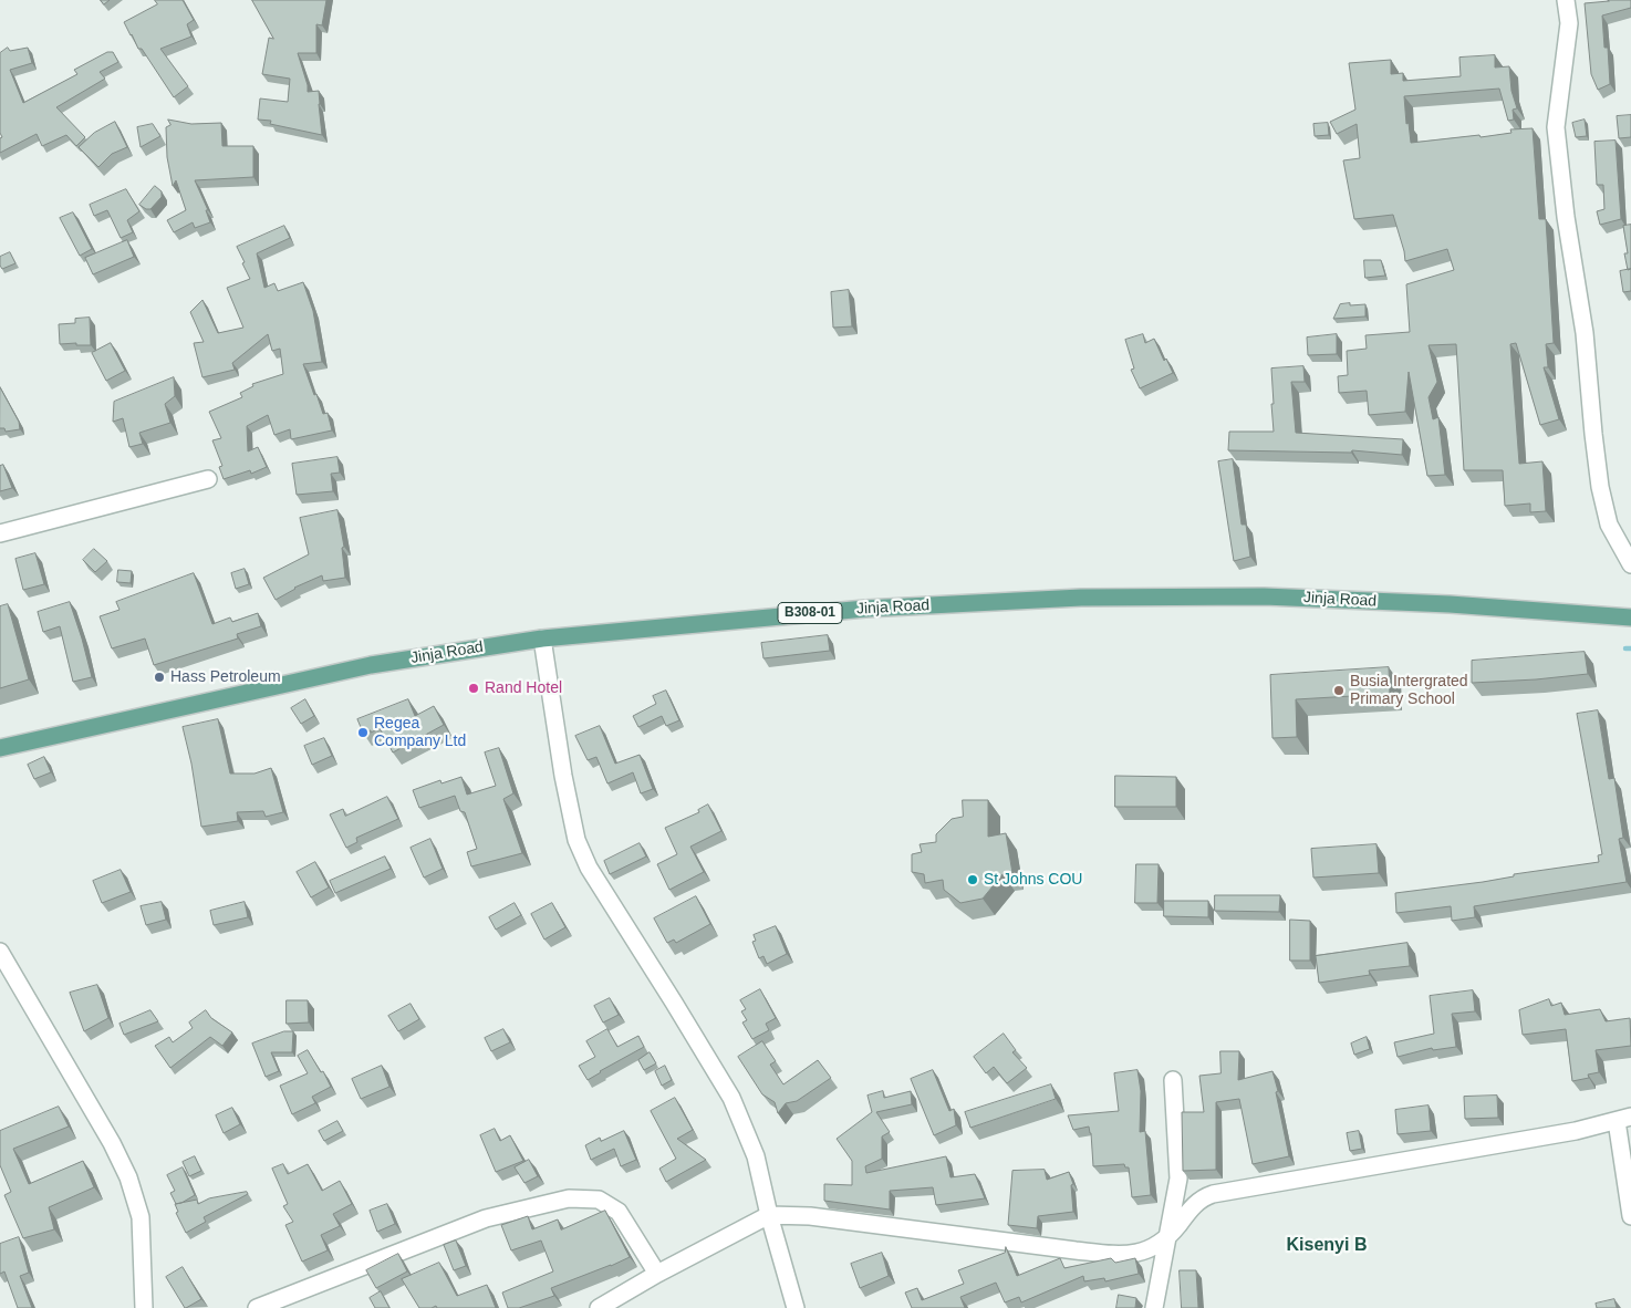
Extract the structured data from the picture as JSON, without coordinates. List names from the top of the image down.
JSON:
{
  "streets": {
    "main road": ["Jinja Road", "B308-01"]
  },
  "districts": ["Kisenyi B"],
  "places": [
    "Hass Petroleum",
    "Rand Hotel",
    "Busia Intergrated Primary School",
    "Regea Company Ltd",
    "St Johns COU"
  ]
}
